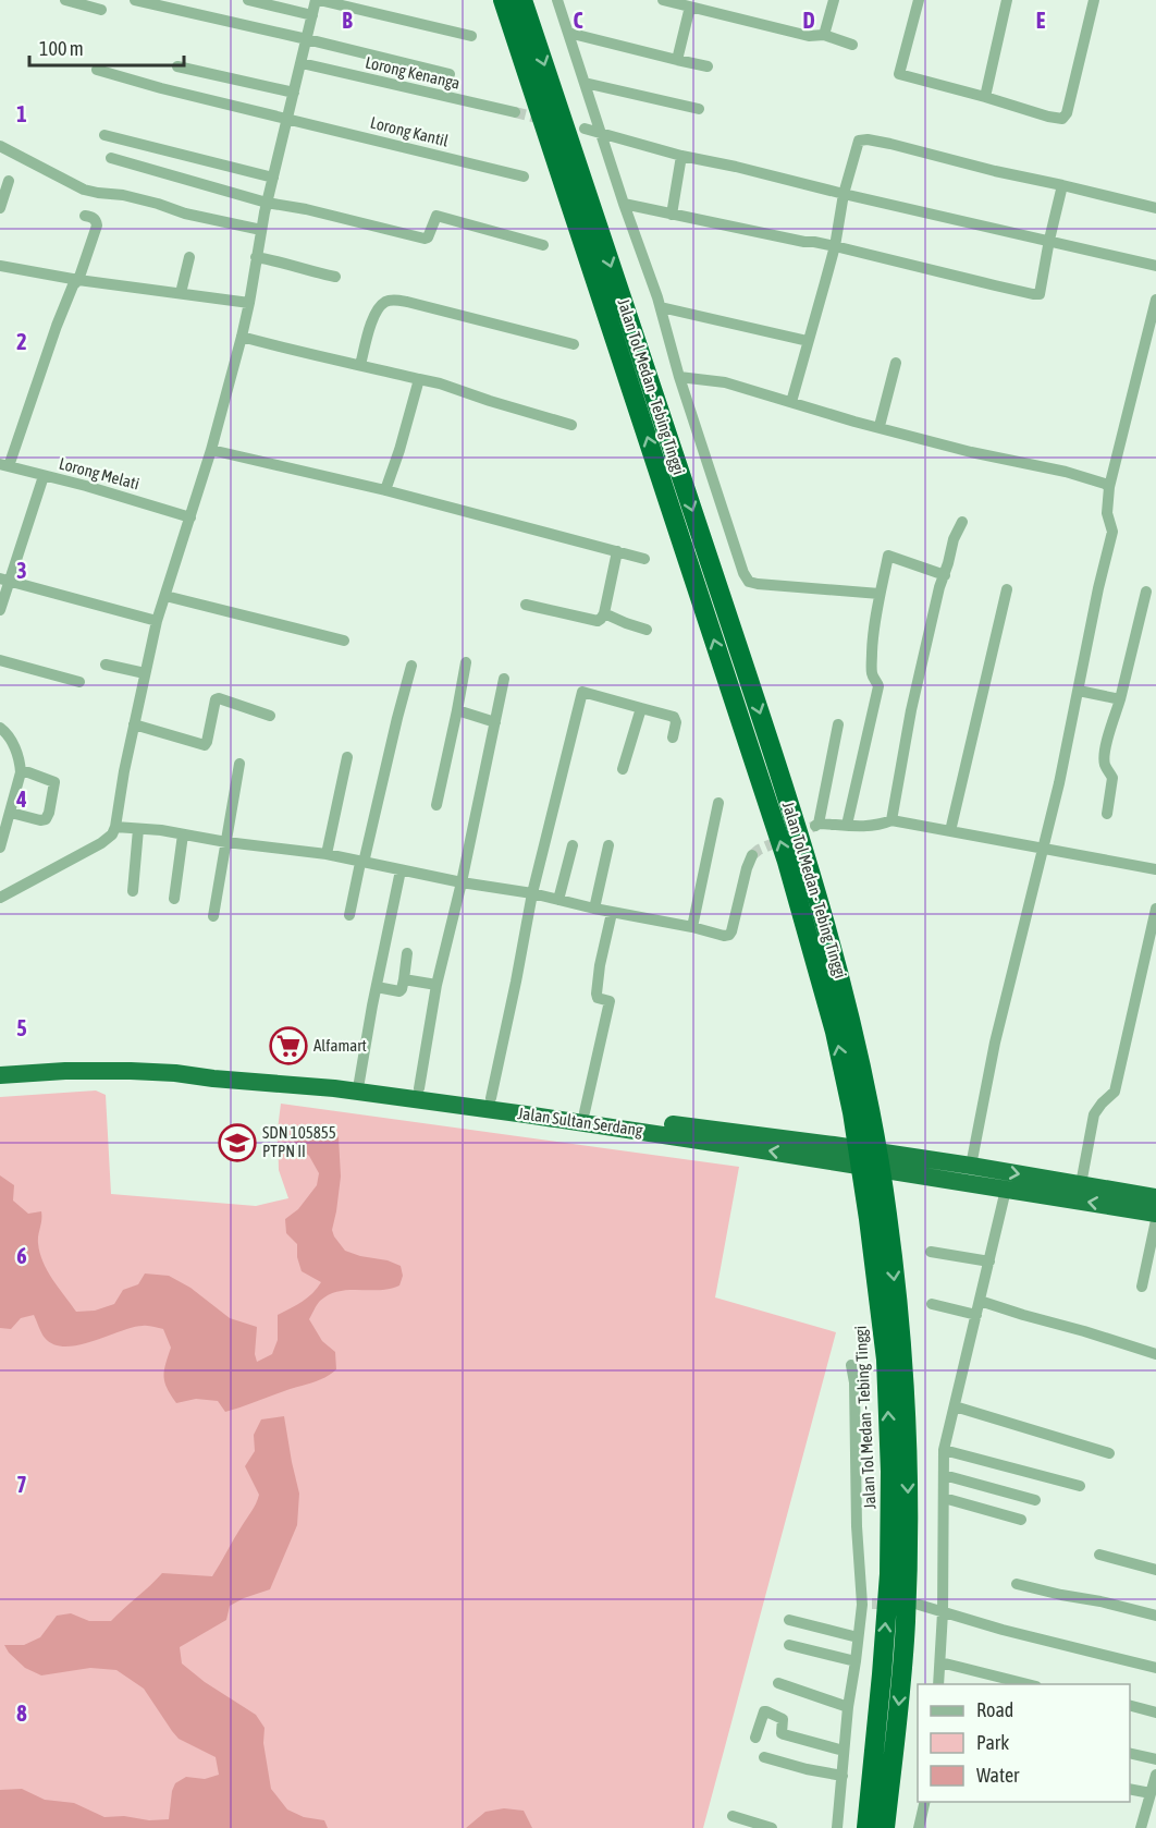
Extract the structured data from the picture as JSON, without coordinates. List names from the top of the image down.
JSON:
{
  "streets": {
    "highway": ["Jalan Tol Medan - Tebing Tinggi", "Jalan Sultan Serdang"],
    "street": ["Lorong Kenanga", "Lorong Kantil", "Lorong Melati"]
  },
  "places": {
    "supermarket": ["Alfamart"],
    "school or university": ["SDN 105855 PTPN II"]
  },
  "legend": ["Road", "Park", "Water"],
  "scale_bar": "100 m",
  "grid": {
    "columns": [
      "B",
      "C",
      "D",
      "E"
    ],
    "rows": [
      "1",
      "2",
      "3",
      "4",
      "5",
      "6",
      "7",
      "8"
    ]
  }
}
